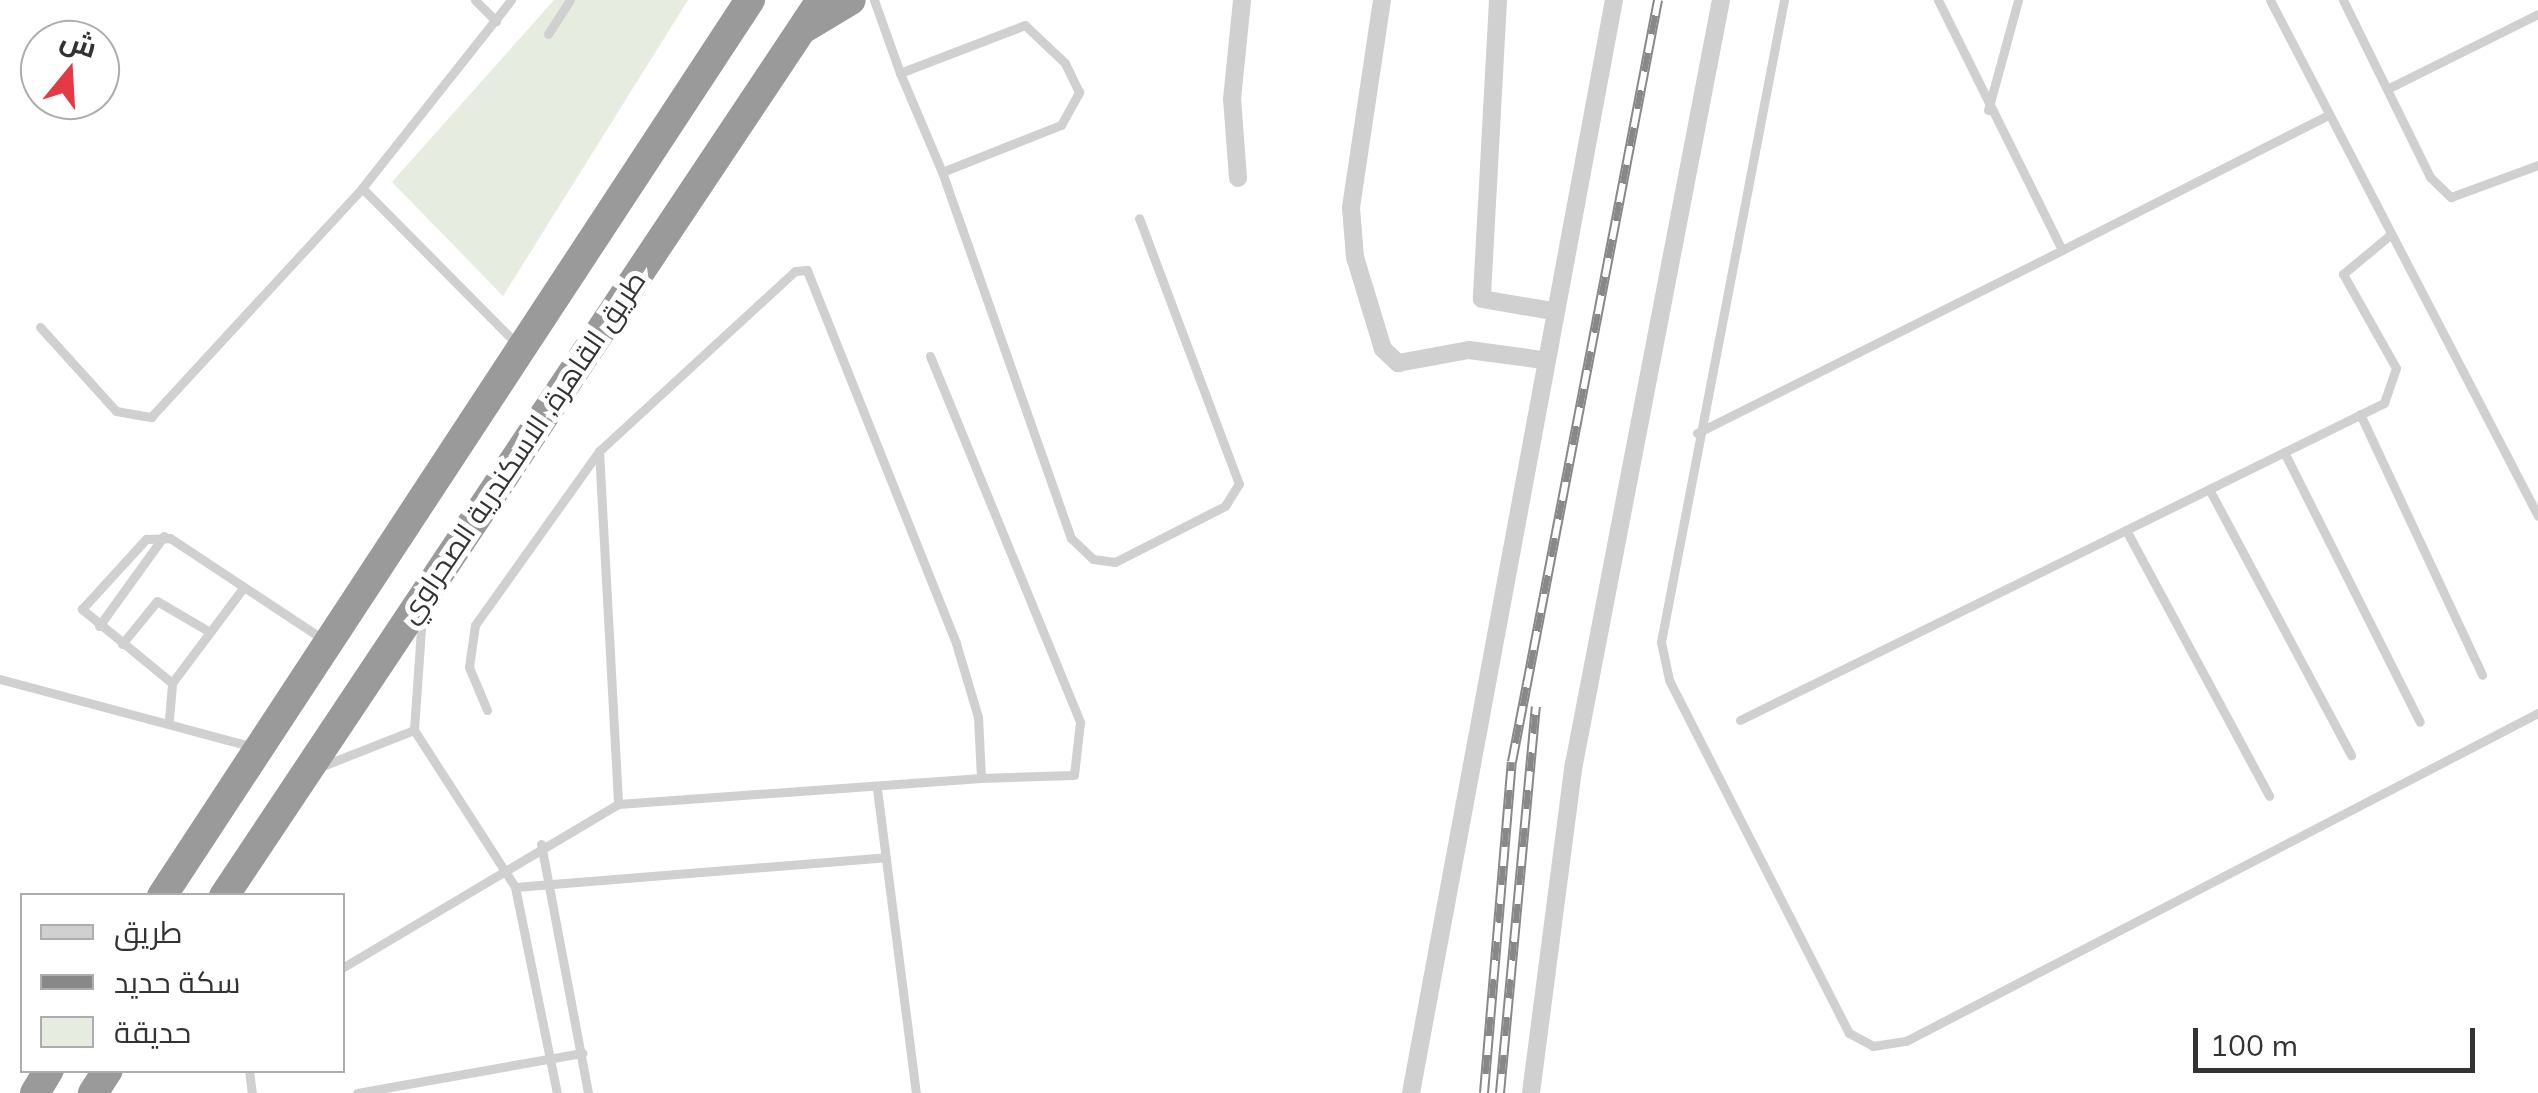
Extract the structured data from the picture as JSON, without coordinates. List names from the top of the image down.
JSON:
{
  "streets": {
    "highway": ["طريق القاهرة, الاسكندرية الصحراوي"]
  },
  "legend": ["طريق", "سكة حديد", "حديقة"],
  "scale_bar": "100 m",
  "north": "top"
}
